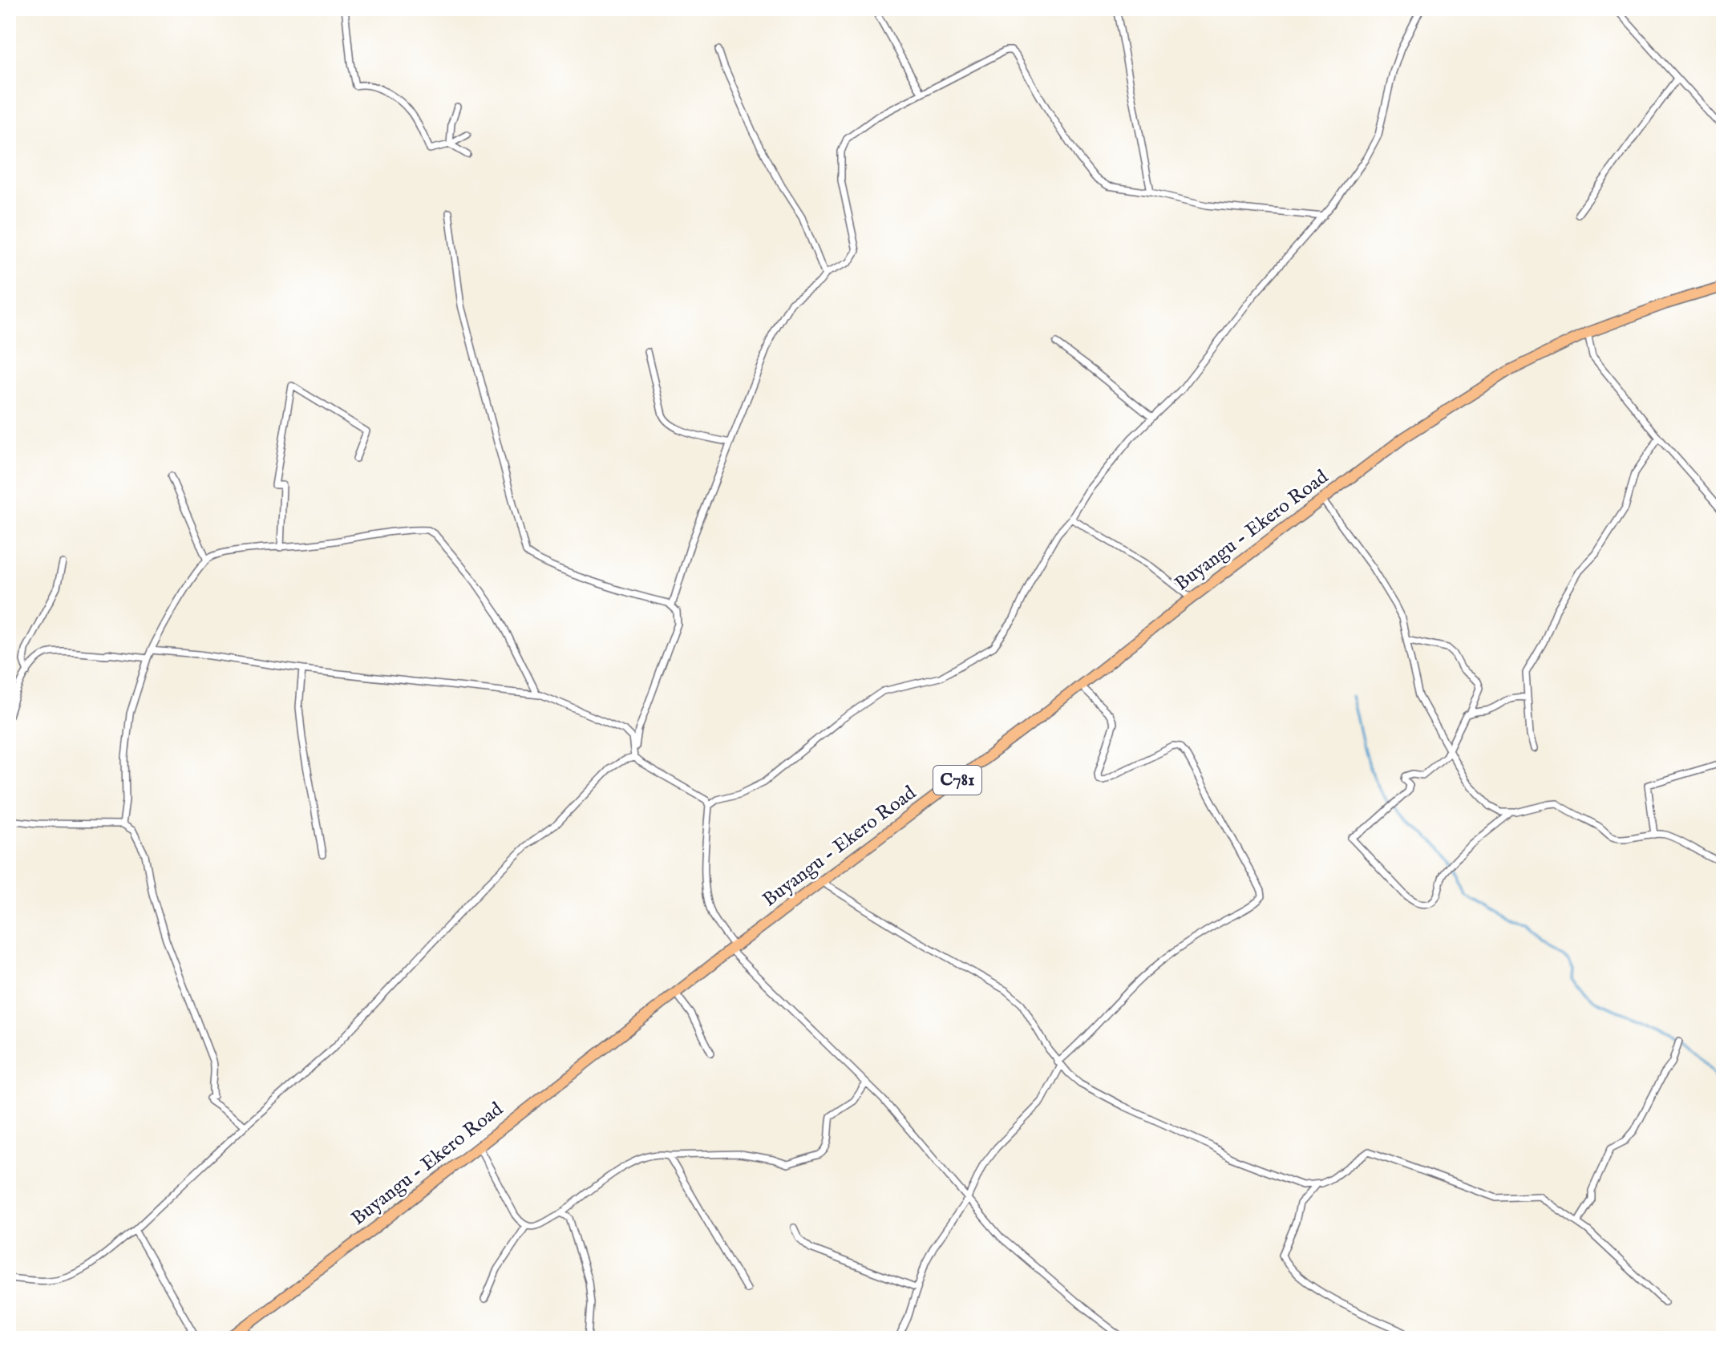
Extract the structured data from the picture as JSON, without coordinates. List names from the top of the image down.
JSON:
{
  "streets": {
    "main road": ["Buyangu - Ekero Road", "C781"]
  }
}
